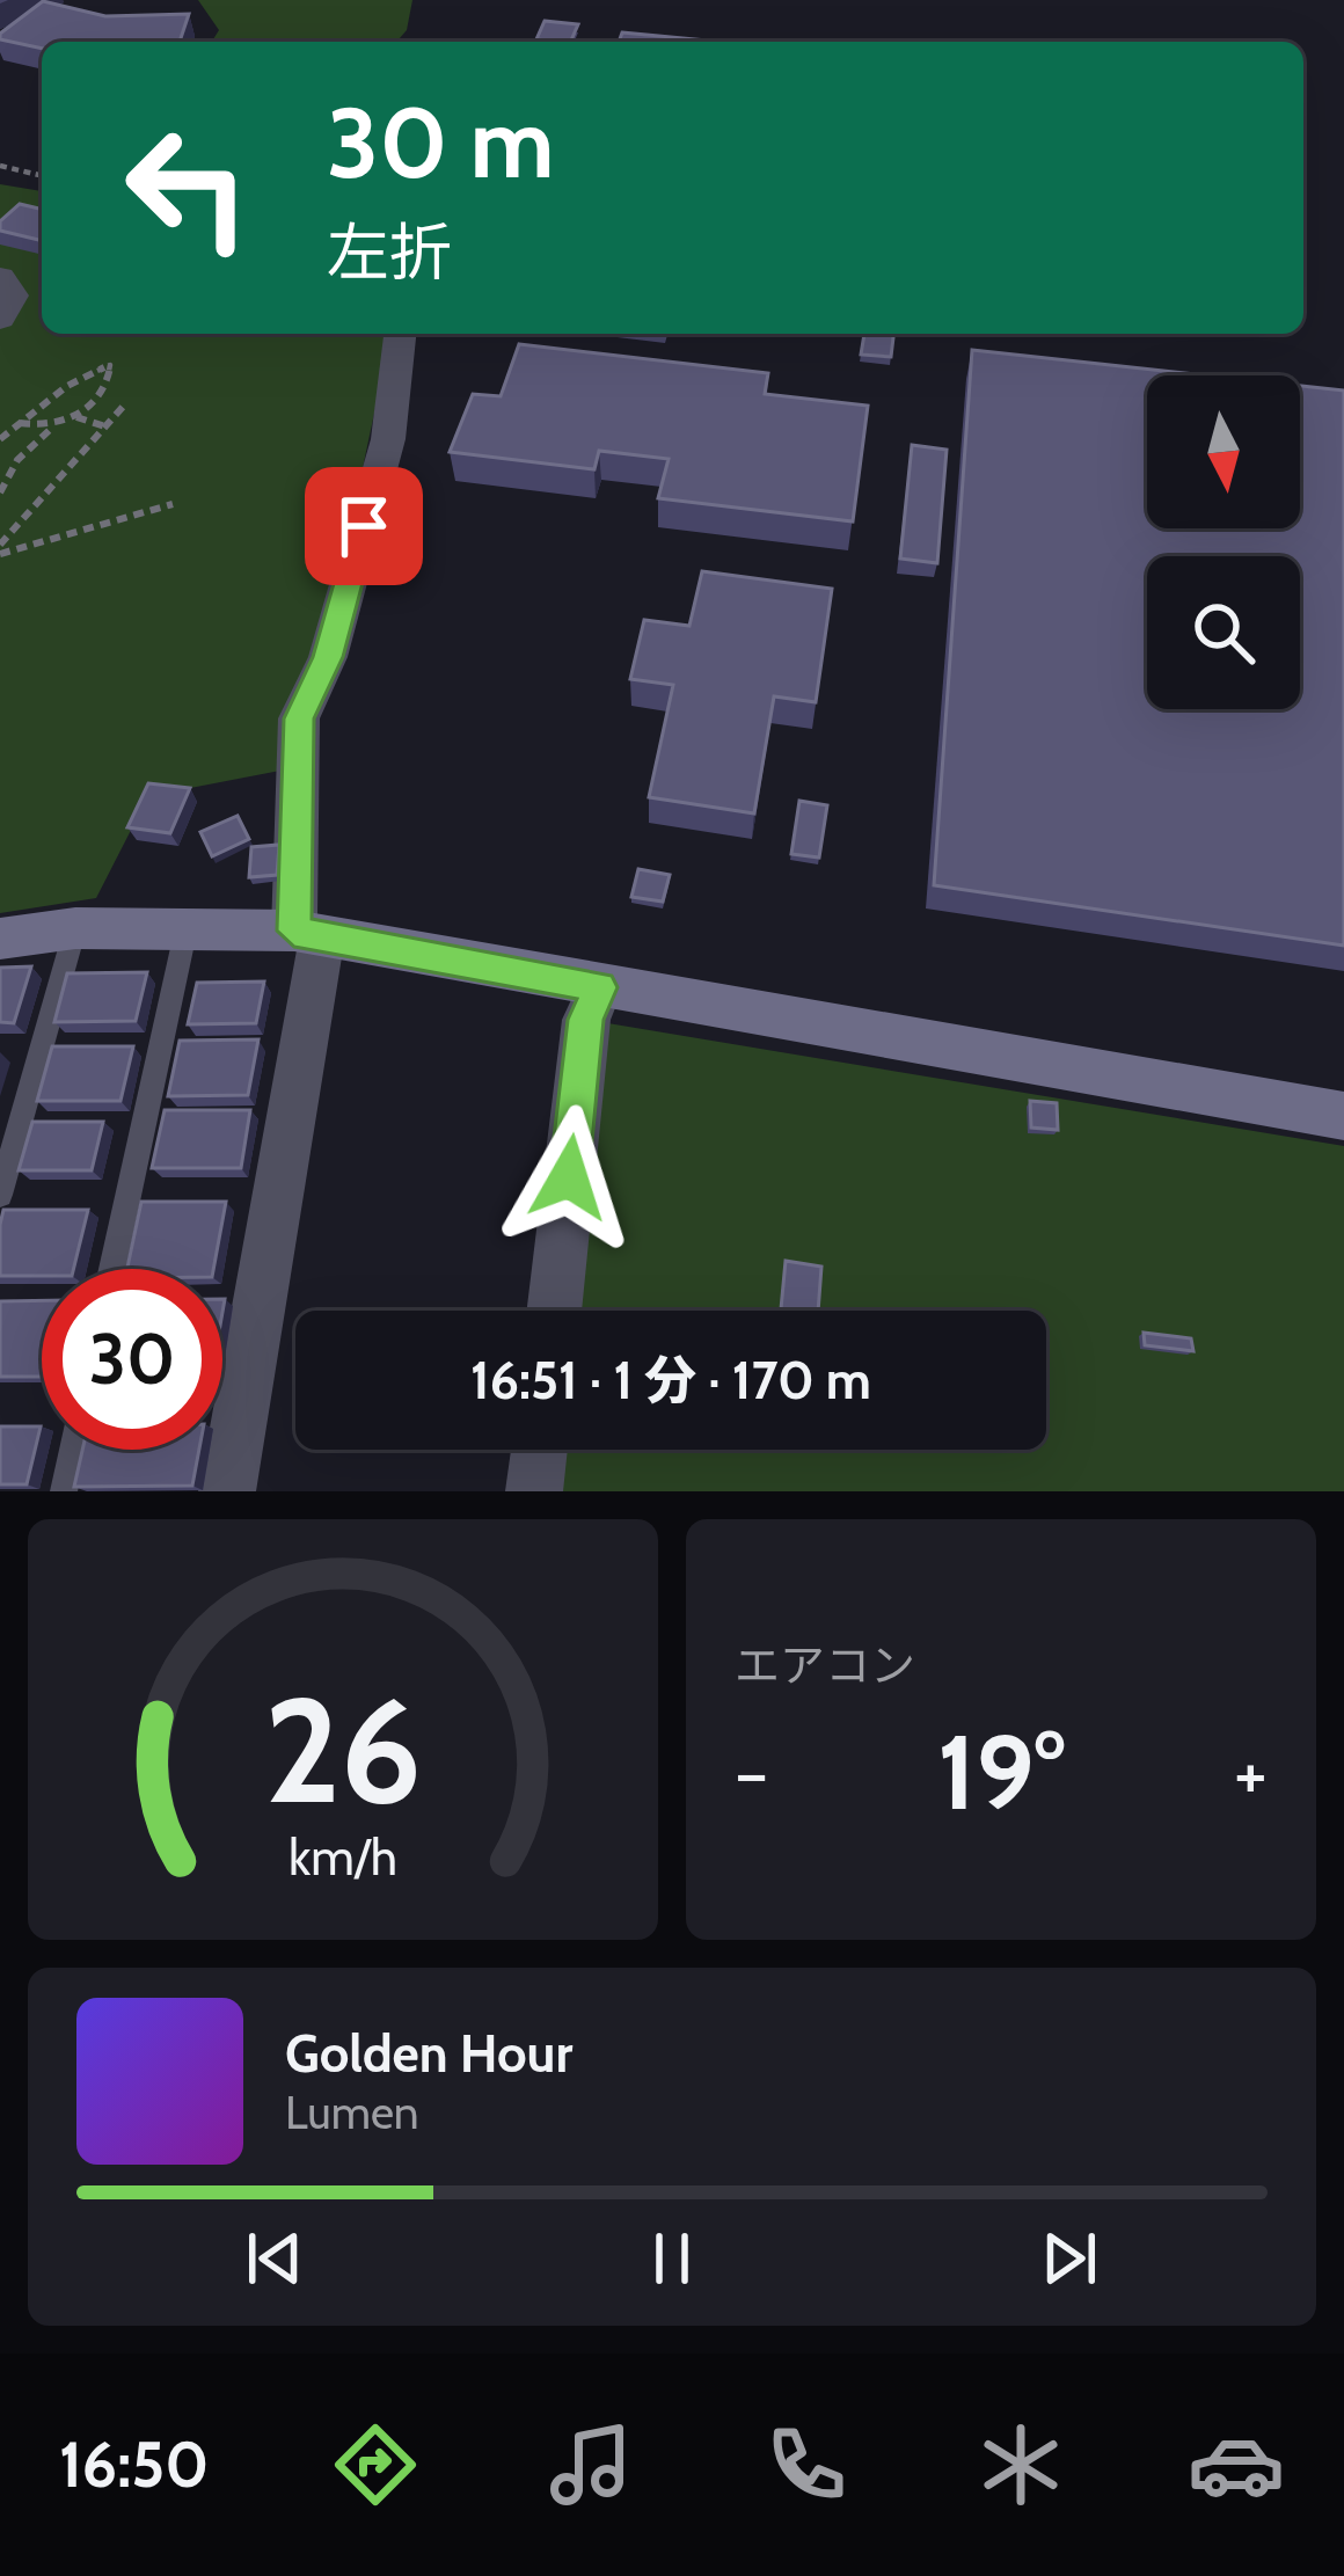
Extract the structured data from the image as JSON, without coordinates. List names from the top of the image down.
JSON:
{
  "north": "bottom",
  "page": {
    "turn": ["30 m", "左折"],
    "limit": "30",
    "trip": "16:51 · 1 分 · 170 m",
    "tile": "エアコン",
    "heat": ["−", "19°", "+"],
    "song": ["Golden Hour", "Lumen"],
    "tabs": "16:50",
    "gauge": ["26", "km/h"]
  }
}
